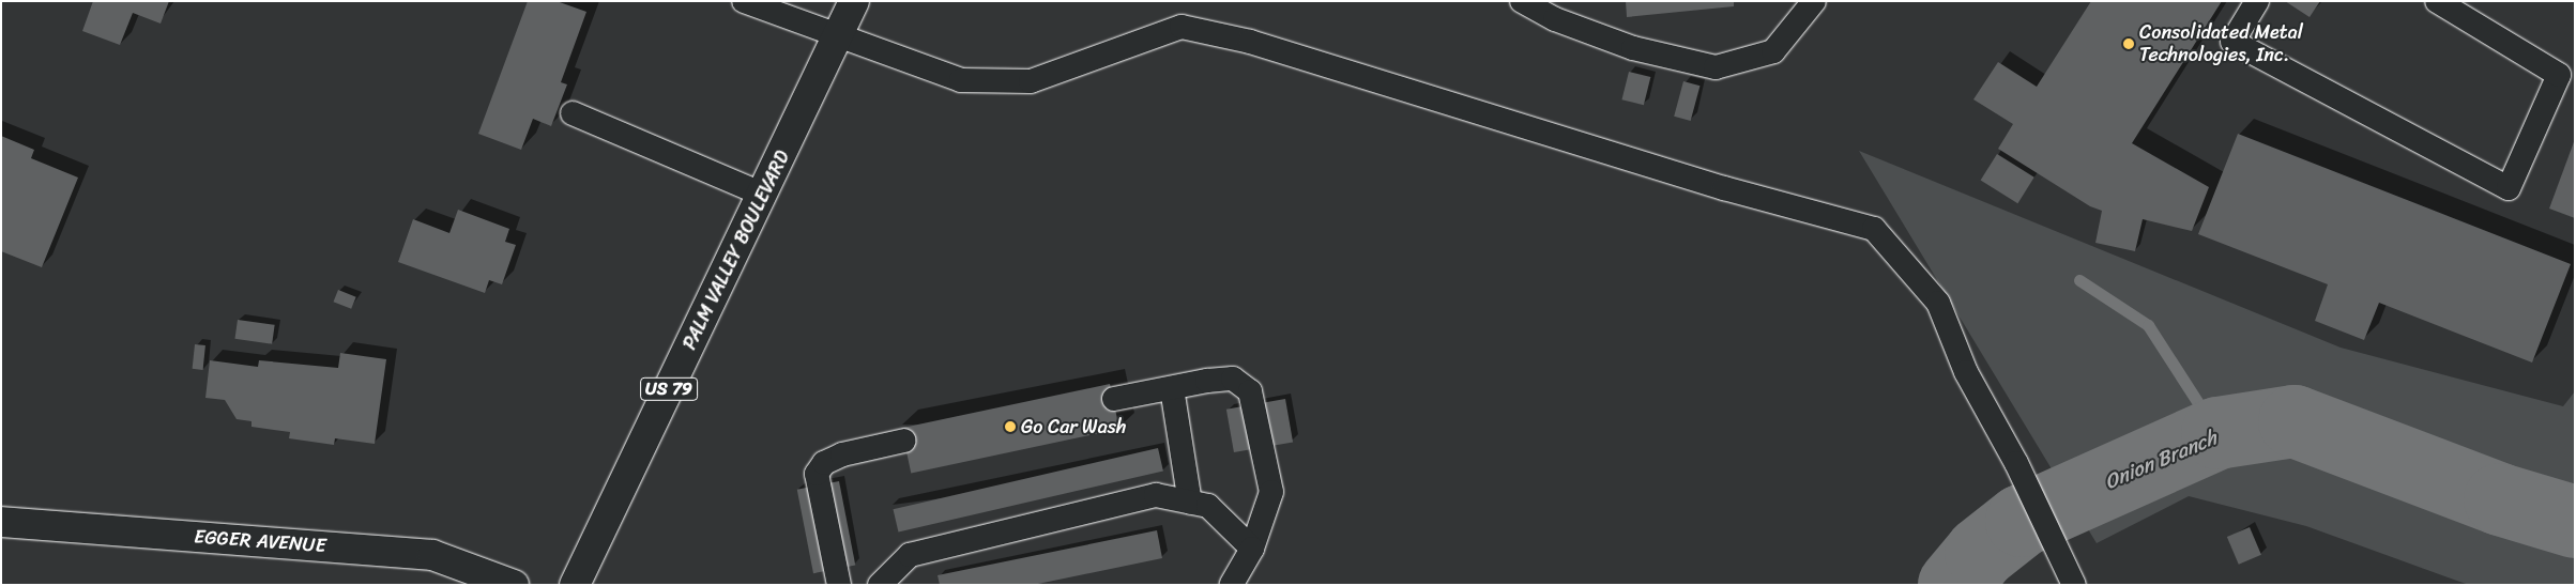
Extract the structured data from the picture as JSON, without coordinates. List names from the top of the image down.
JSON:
{
  "streets": {
    "main road": ["PALM VALLEY BOULEVARD", "US 79", "EGGER AVENUE"]
  },
  "water": ["Onion Branch"],
  "places": ["Consolidated Metal Technologies, Inc.", "Go Car Wash"]
}
